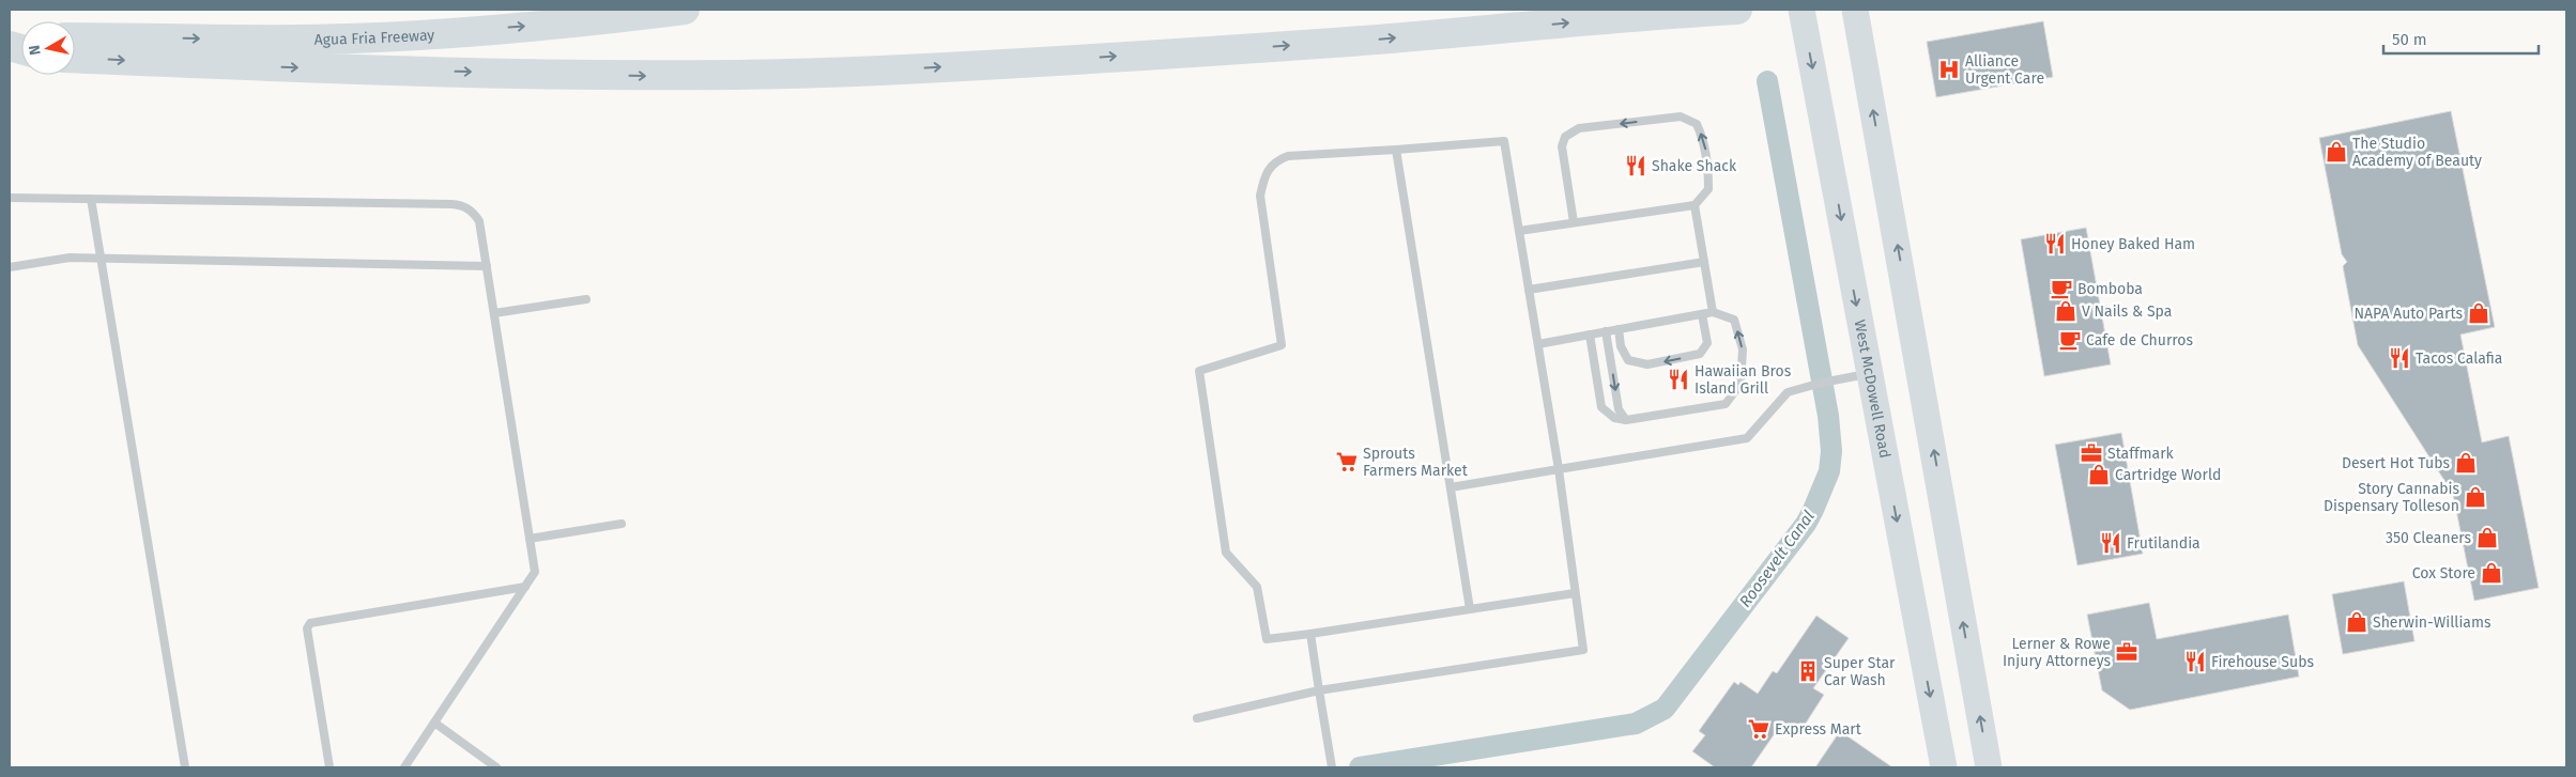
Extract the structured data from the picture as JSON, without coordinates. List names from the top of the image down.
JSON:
{
  "streets": {
    "highway": ["Agua Fria Freeway"],
    "main road": ["West McDowell Road"]
  },
  "water": ["Roosevelt Canal"],
  "places": {
    "hospital": ["Alliance Urgent Care"],
    "shop": [
      "The Studio Academy of Beauty",
      "V Nails & Spa",
      "NAPA Auto Parts",
      "Desert Hot Tubs",
      "Cartridge World",
      "Story Cannabis Dispensary Tolleson",
      "350 Cleaners",
      "Cox Store",
      "Sherwin-Williams"
    ],
    "restaurant": [
      "Shake Shack",
      "Honey Baked Ham",
      "Tacos Calafia",
      "Hawaiian Bros Island Grill",
      "Frutilandia",
      "Firehouse Subs"
    ],
    "cafe": ["Bomboba", "Cafe de Churros"],
    "office": ["Staffmark", "Lerner & Rowe Injury Attorneys"],
    "supermarket": ["Sprouts Farmers Market", "Express Mart"],
    "building": ["Super Star Car Wash"]
  },
  "scale_bar": "50 m",
  "north": "left"
}
